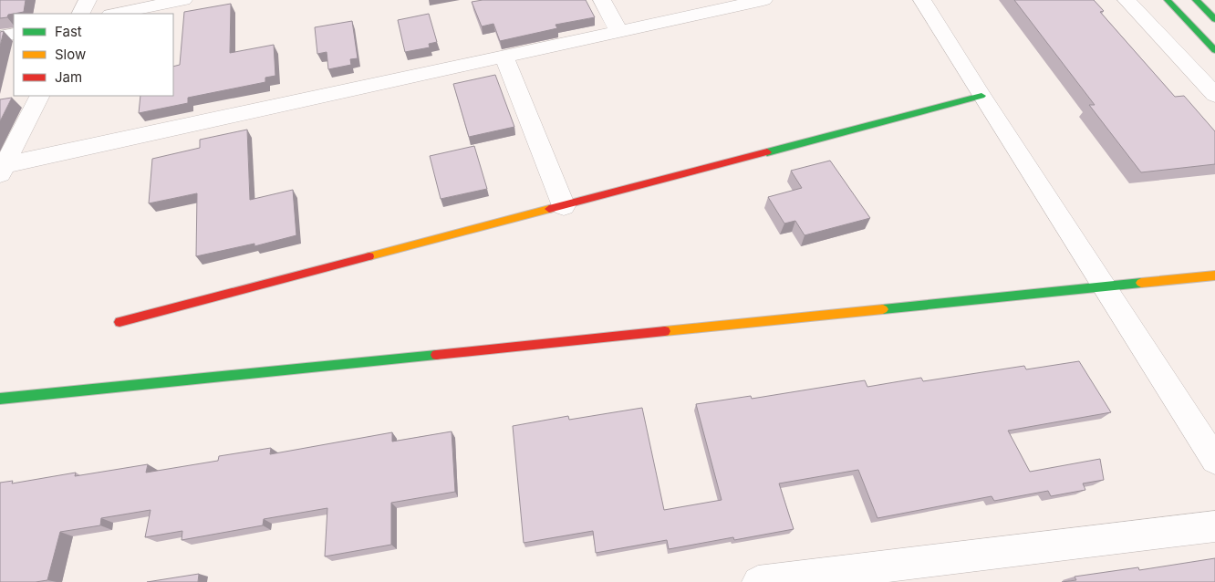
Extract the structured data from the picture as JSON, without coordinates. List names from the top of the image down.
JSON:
{
  "legend": ["Fast", "Slow", "Jam"]
}
